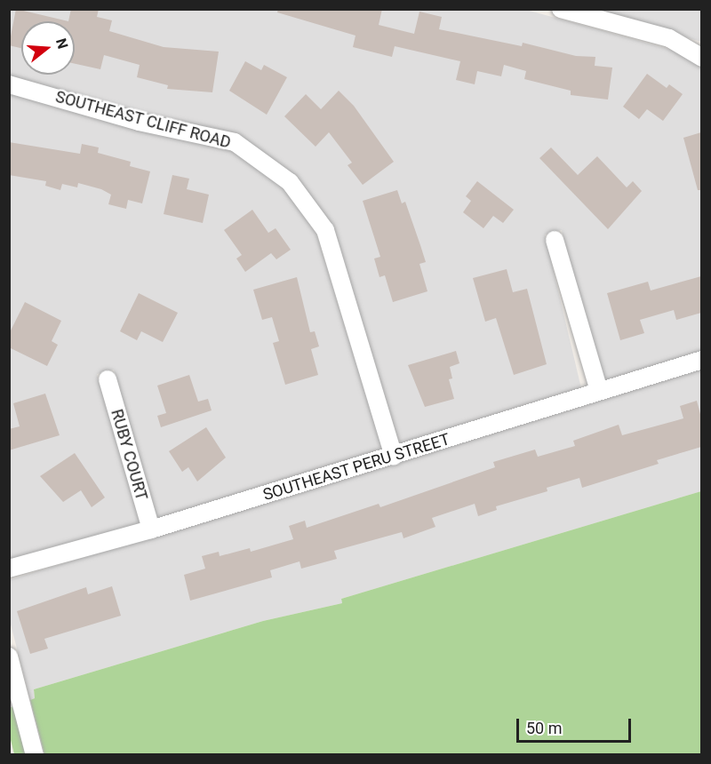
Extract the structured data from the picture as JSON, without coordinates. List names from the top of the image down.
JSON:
{
  "streets": {
    "street": ["SOUTHEAST CLIFF ROAD", "RUBY COURT", "SOUTHEAST PERU STREET"]
  },
  "crossings": [
    ["SOUTHEAST CLIFF ROAD", "SOUTHEAST PERU STREET"],
    ["RUBY COURT", "SOUTHEAST PERU STREET"]
  ],
  "scale_bar": "50 m",
  "north": "right"
}
